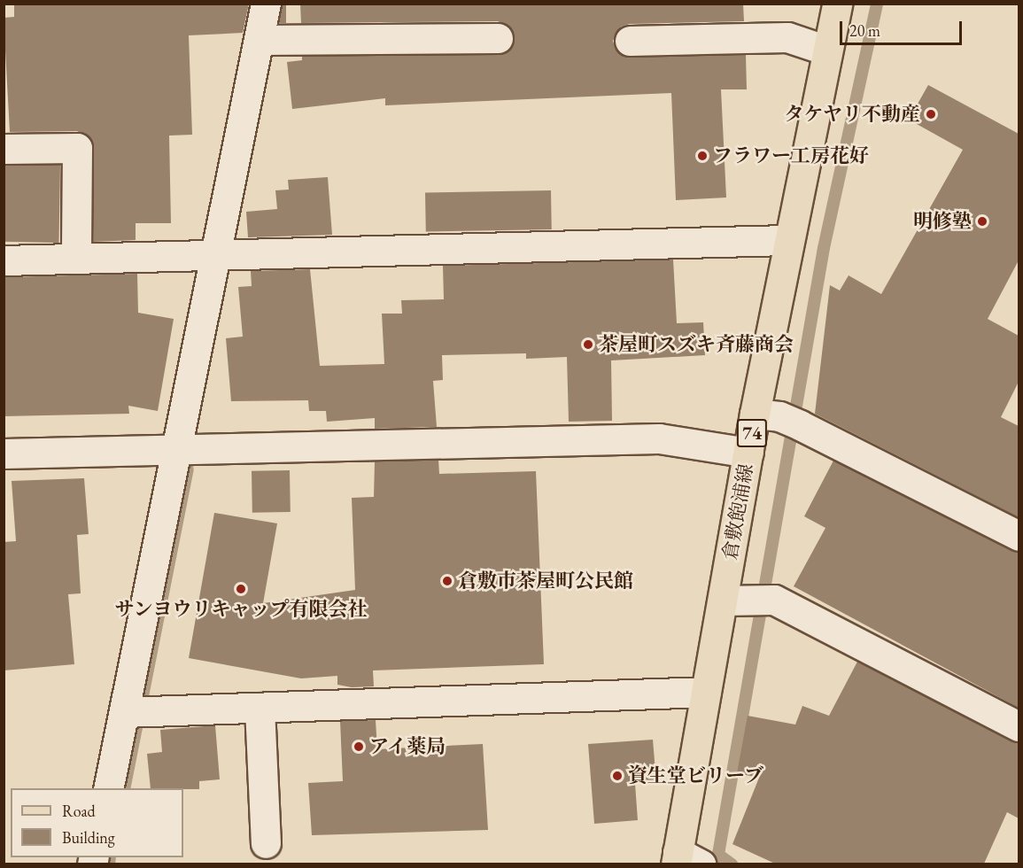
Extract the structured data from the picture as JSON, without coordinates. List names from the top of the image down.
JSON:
{
  "streets": {
    "main road": ["74", "倉敷飽浦線"]
  },
  "places": [
    "タケヤリ不動産",
    "フラワー工房花好",
    "明修塾",
    "茶屋町スズキ斉藤商会",
    "倉敷市茶屋町公民館",
    "サンヨウリキャップ有限会社",
    "アイ薬局",
    "資生堂ビリーブ"
  ],
  "legend": ["Road", "Building"],
  "scale_bar": "20 m"
}
